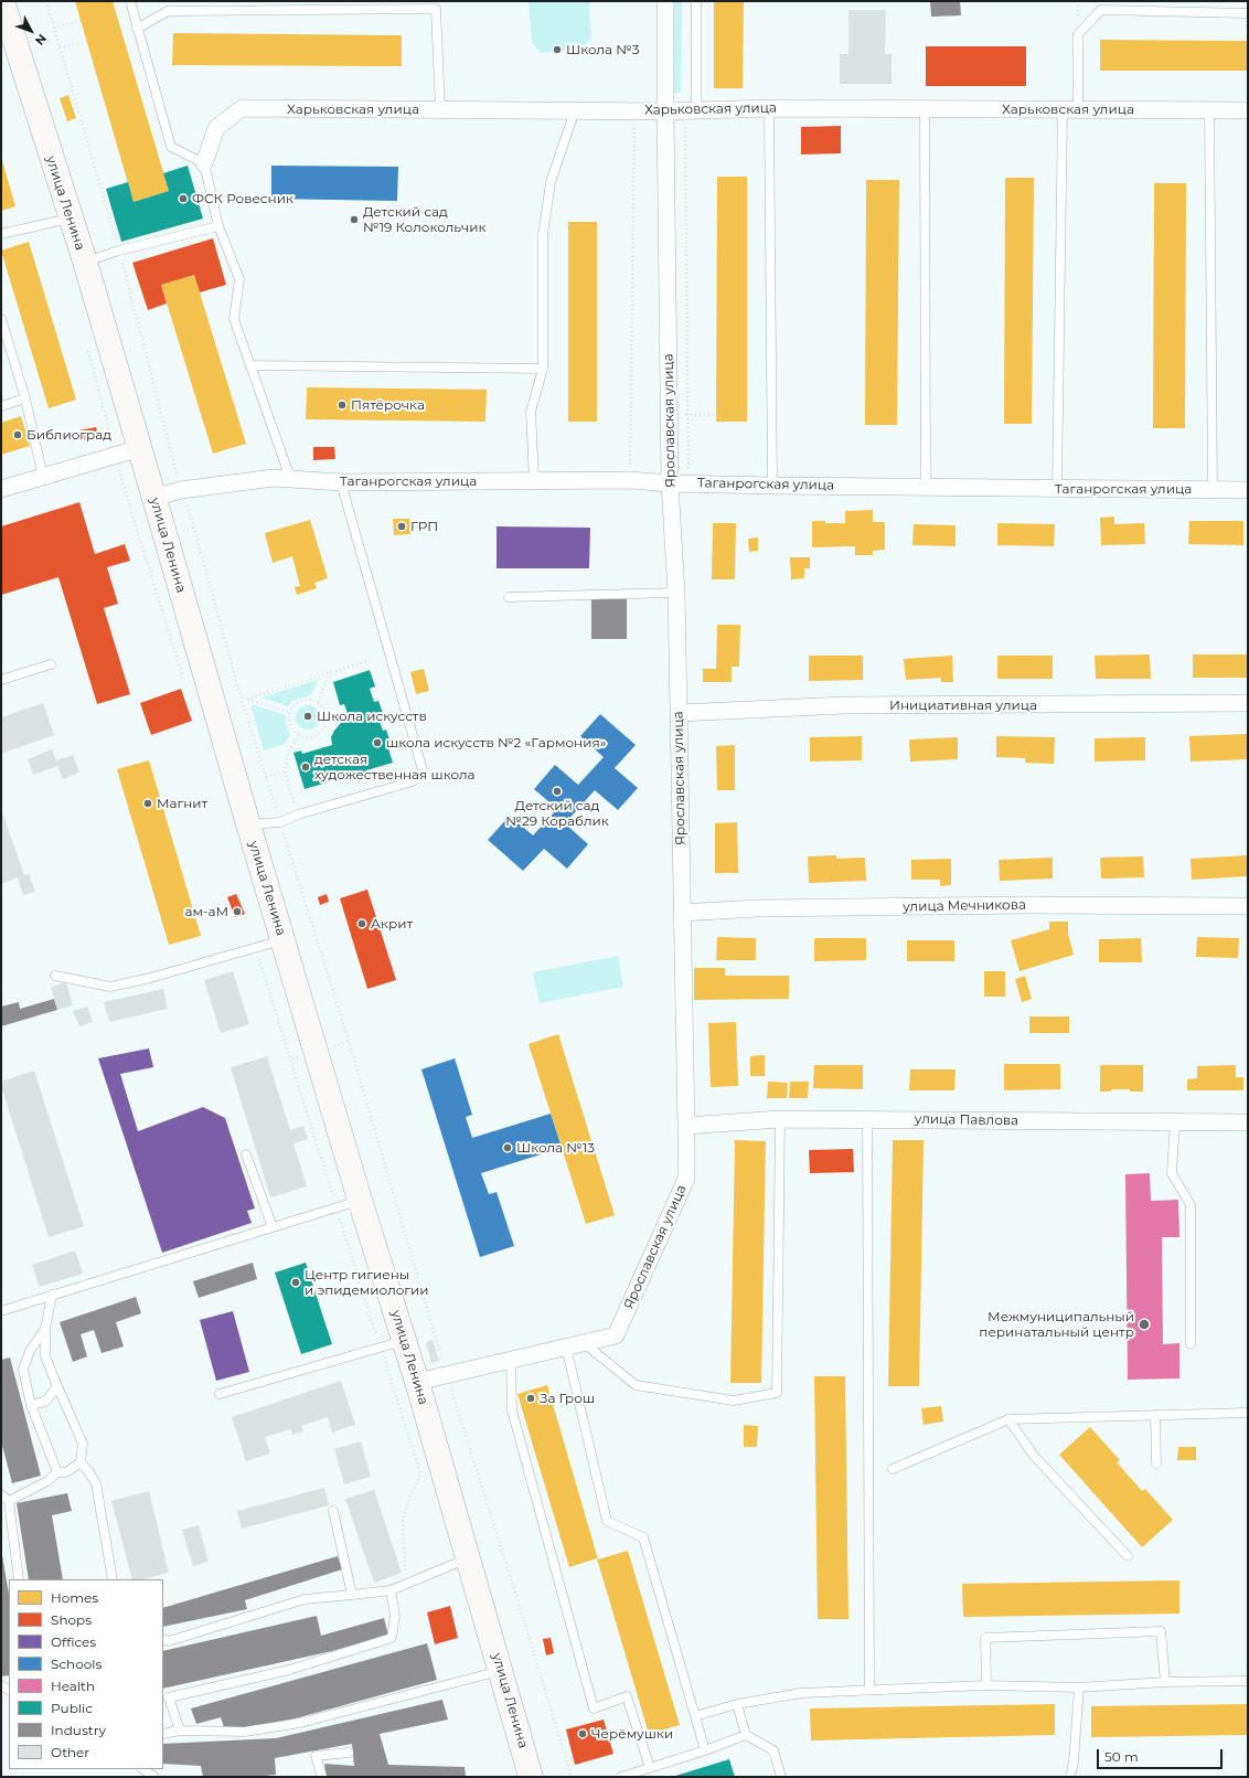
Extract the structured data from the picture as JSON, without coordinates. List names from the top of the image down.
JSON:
{
  "streets": {
    "street": [
      "Харьковская улица",
      "улица Ленина",
      "Ярославская улица",
      "Таганрогская улица",
      "Инициативная улица",
      "улица Мечникова",
      "улица Павлова"
    ]
  },
  "crossings": [
    ["Харьковская улица", "Ярославская улица"],
    ["улица Ленина", "Ярославская улица"],
    ["улица Ленина", "Таганрогская улица"],
    ["Ярославская улица", "Таганрогская улица"],
    ["Ярославская улица", "Инициативная улица"],
    ["Ярославская улица", "улица Мечникова"],
    ["Ярославская улица", "улица Павлова"]
  ],
  "places": [
    "Школа №3",
    "ФСК Ровесник",
    "Детский сад №19 Колокольчик",
    "Пятёрочка",
    "Библиоград",
    "ГРП",
    "Школа искусств",
    "школа искусств №2 «Гармония»",
    "детская художественная школа",
    "Детский сад №29 Кораблик",
    "Магнит",
    "ам-аМ",
    "Акрит",
    "Школа №13",
    "Центр гигиены и эпидемиологии",
    "Межмуниципальный перинатальный центр",
    "За Грош",
    "Черёмушки"
  ],
  "legend": [
    "Homes",
    "Shops",
    "Offices",
    "Schools",
    "Health",
    "Public",
    "Industry",
    "Other"
  ],
  "scale_bar": "50 m",
  "north": "bottom right"
}
